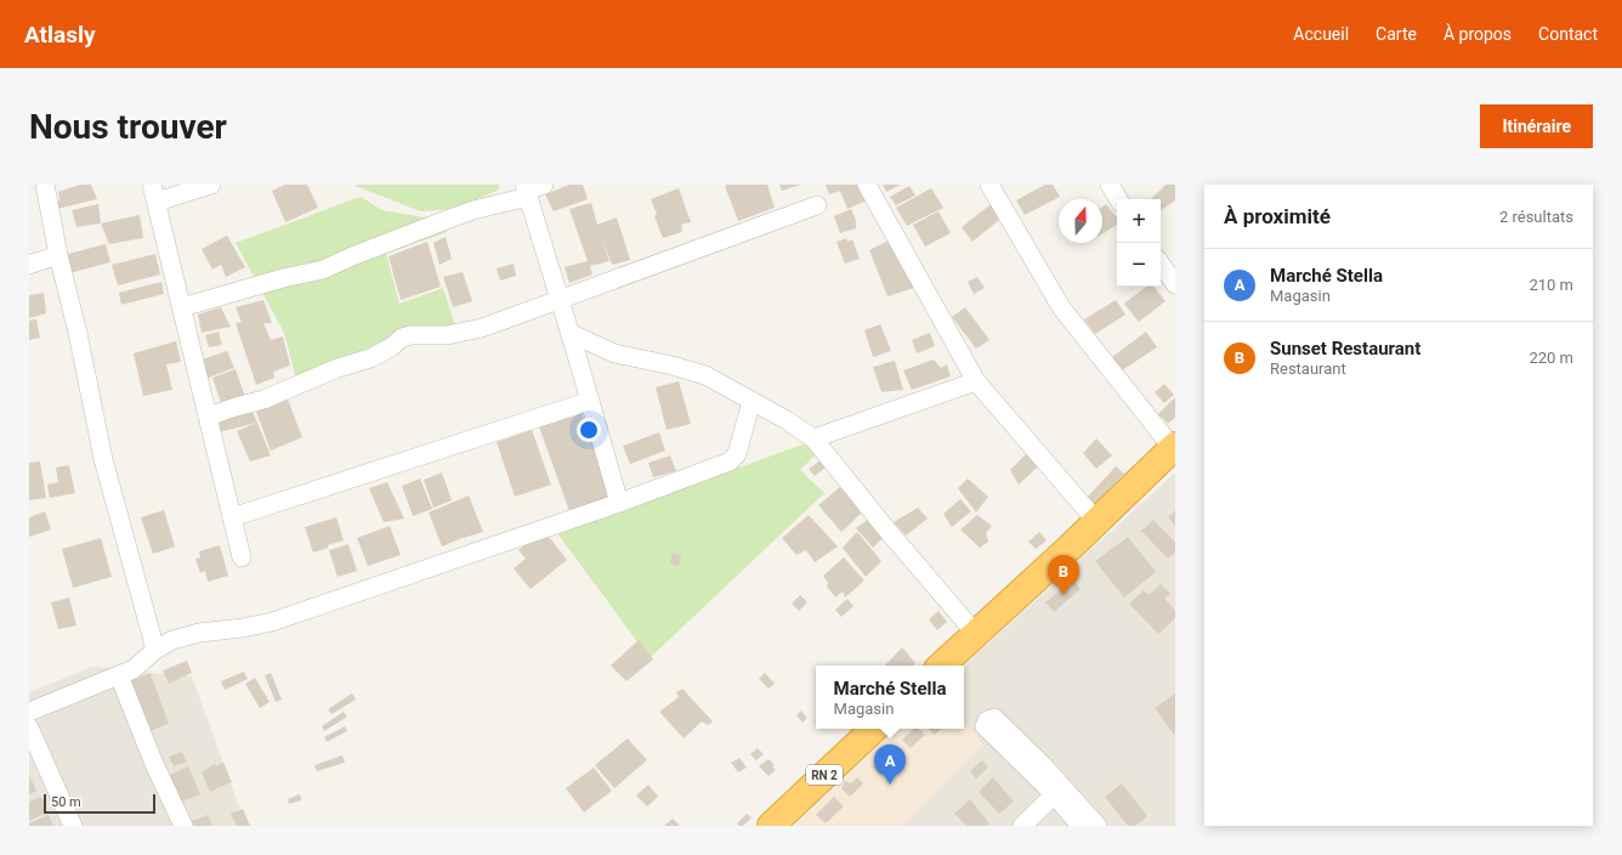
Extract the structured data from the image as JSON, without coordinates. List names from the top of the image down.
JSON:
{
  "streets": {
    "highway": ["RN 2"]
  },
  "scale_bar": "50 m",
  "north": "top",
  "page": {
    "header": "Atlasly",
    "nav": [
      "Accueil",
      "Carte",
      "À propos",
      "Contact"
    ],
    "buttons": "Itinéraire",
    "title": "Nous trouver",
    "heading": ["À proximité", "2 résultats"],
    "map_buttons": ["+", "−"],
    "list": [
      {
        "mark": "A",
        "name": "Marché Stella",
        "note": "Magasin",
        "value": "210 m"
      },
      {
        "mark": "B",
        "name": "Sunset Restaurant",
        "note": "Restaurant",
        "value": "220 m"
      }
    ],
    "pins": ["B", "A"],
    "popup": ["Marché Stella", "Magasin"],
    "scale": "50 m"
  }
}
